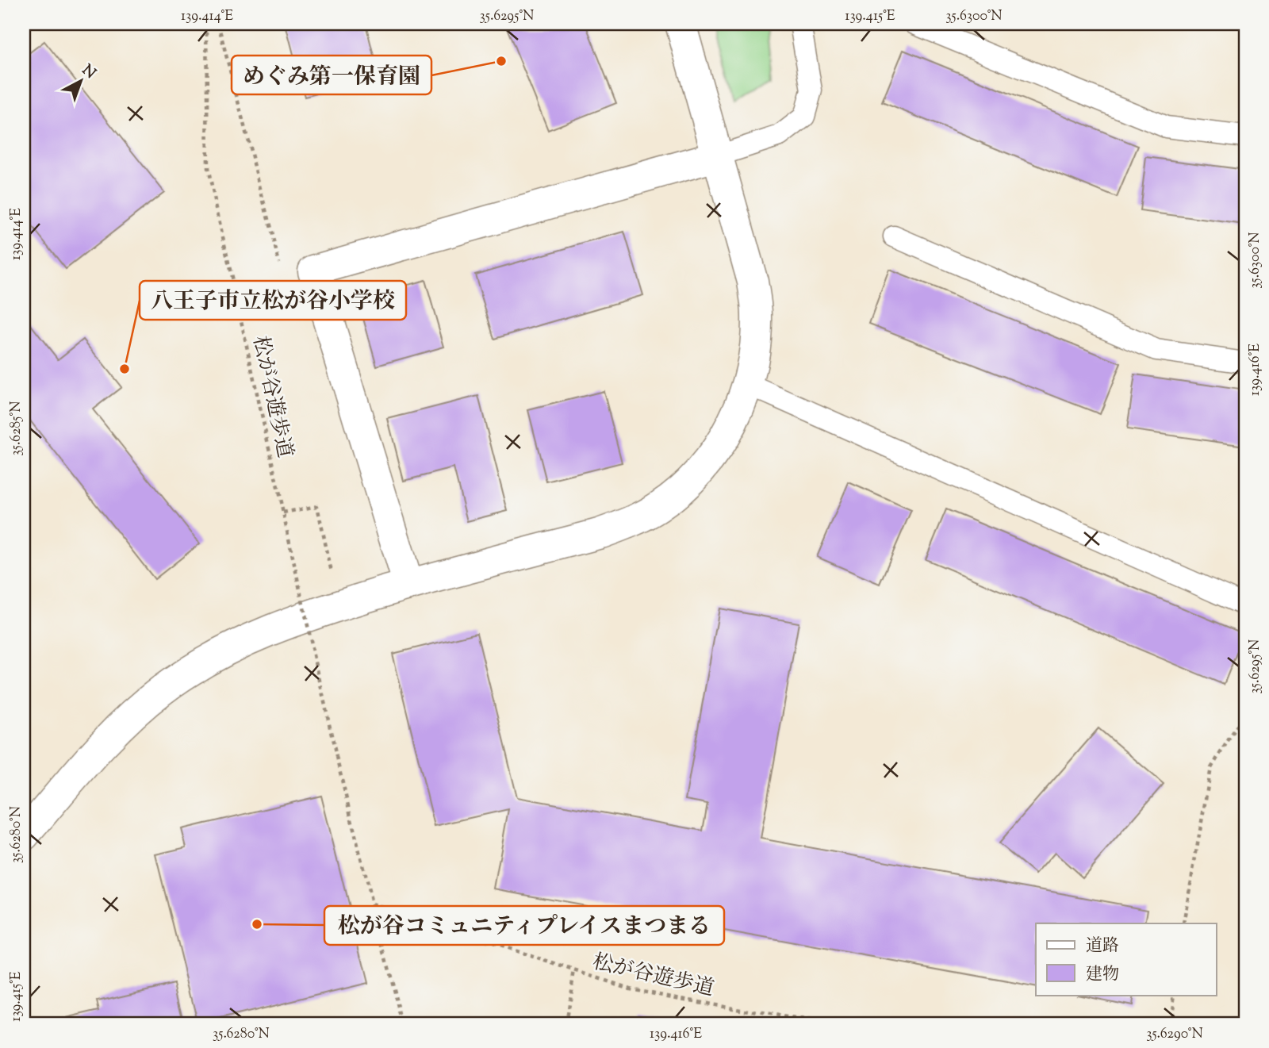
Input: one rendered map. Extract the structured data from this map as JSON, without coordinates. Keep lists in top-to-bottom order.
{
  "streets": {
    "path": ["松が谷遊歩道"]
  },
  "places": ["めぐみ第一保育園", "八王子市立松が谷小学校", "松が谷コミュニティプレイスまつまる"],
  "legend": ["道路", "建物"],
  "north": "top right",
  "coordinates": [
    "139.414°E",
    "35.6295°N",
    "139.415°E",
    "35.6300°N",
    "139.416°E",
    "35.6285°N",
    "35.6280°N",
    "35.6290°N"
  ]
}
